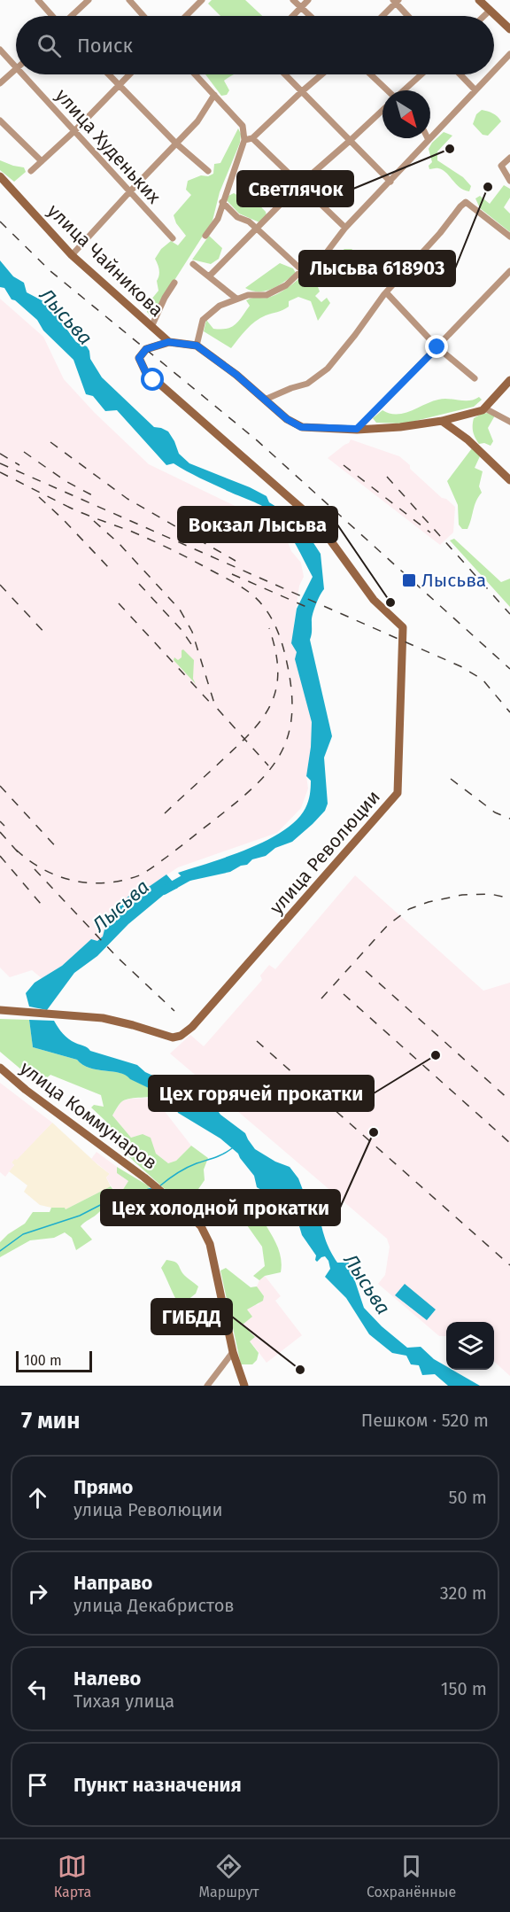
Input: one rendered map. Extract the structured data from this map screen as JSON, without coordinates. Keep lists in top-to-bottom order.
{
  "streets": {
    "street": [
      "улица Худеньких",
      "улица Чайникова",
      "улица Революции",
      "улица Коммунаров"
    ]
  },
  "crossings": [
    ["улица Чайникова", "улица Революции"]
  ],
  "water": ["Лысьва"],
  "places": {
    "other": [
      "Светлячок",
      "Лысьва 618903",
      "Вокзал Лысьва",
      "Цех горячей прокатки",
      "Цех холодной прокатки",
      "ГИБДД"
    ],
    "transit": ["Лысьва"]
  },
  "scale_bar": "100 m",
  "north": "bottom right",
  "page": {
    "search": "Поиск",
    "scale": "100 m",
    "heading": ["7 мин", "Пешком · 520 m"],
    "list": [
      ["Прямо", "улица Революции", "50 m"],
      ["Направо", "улица Декабристов", "320 m"],
      ["Налево", "Тихая улица", "150 m"],
      "Пункт назначения"
    ],
    "nav": ["Карта", "Маршрут", "Сохранённые"]
  }
}
